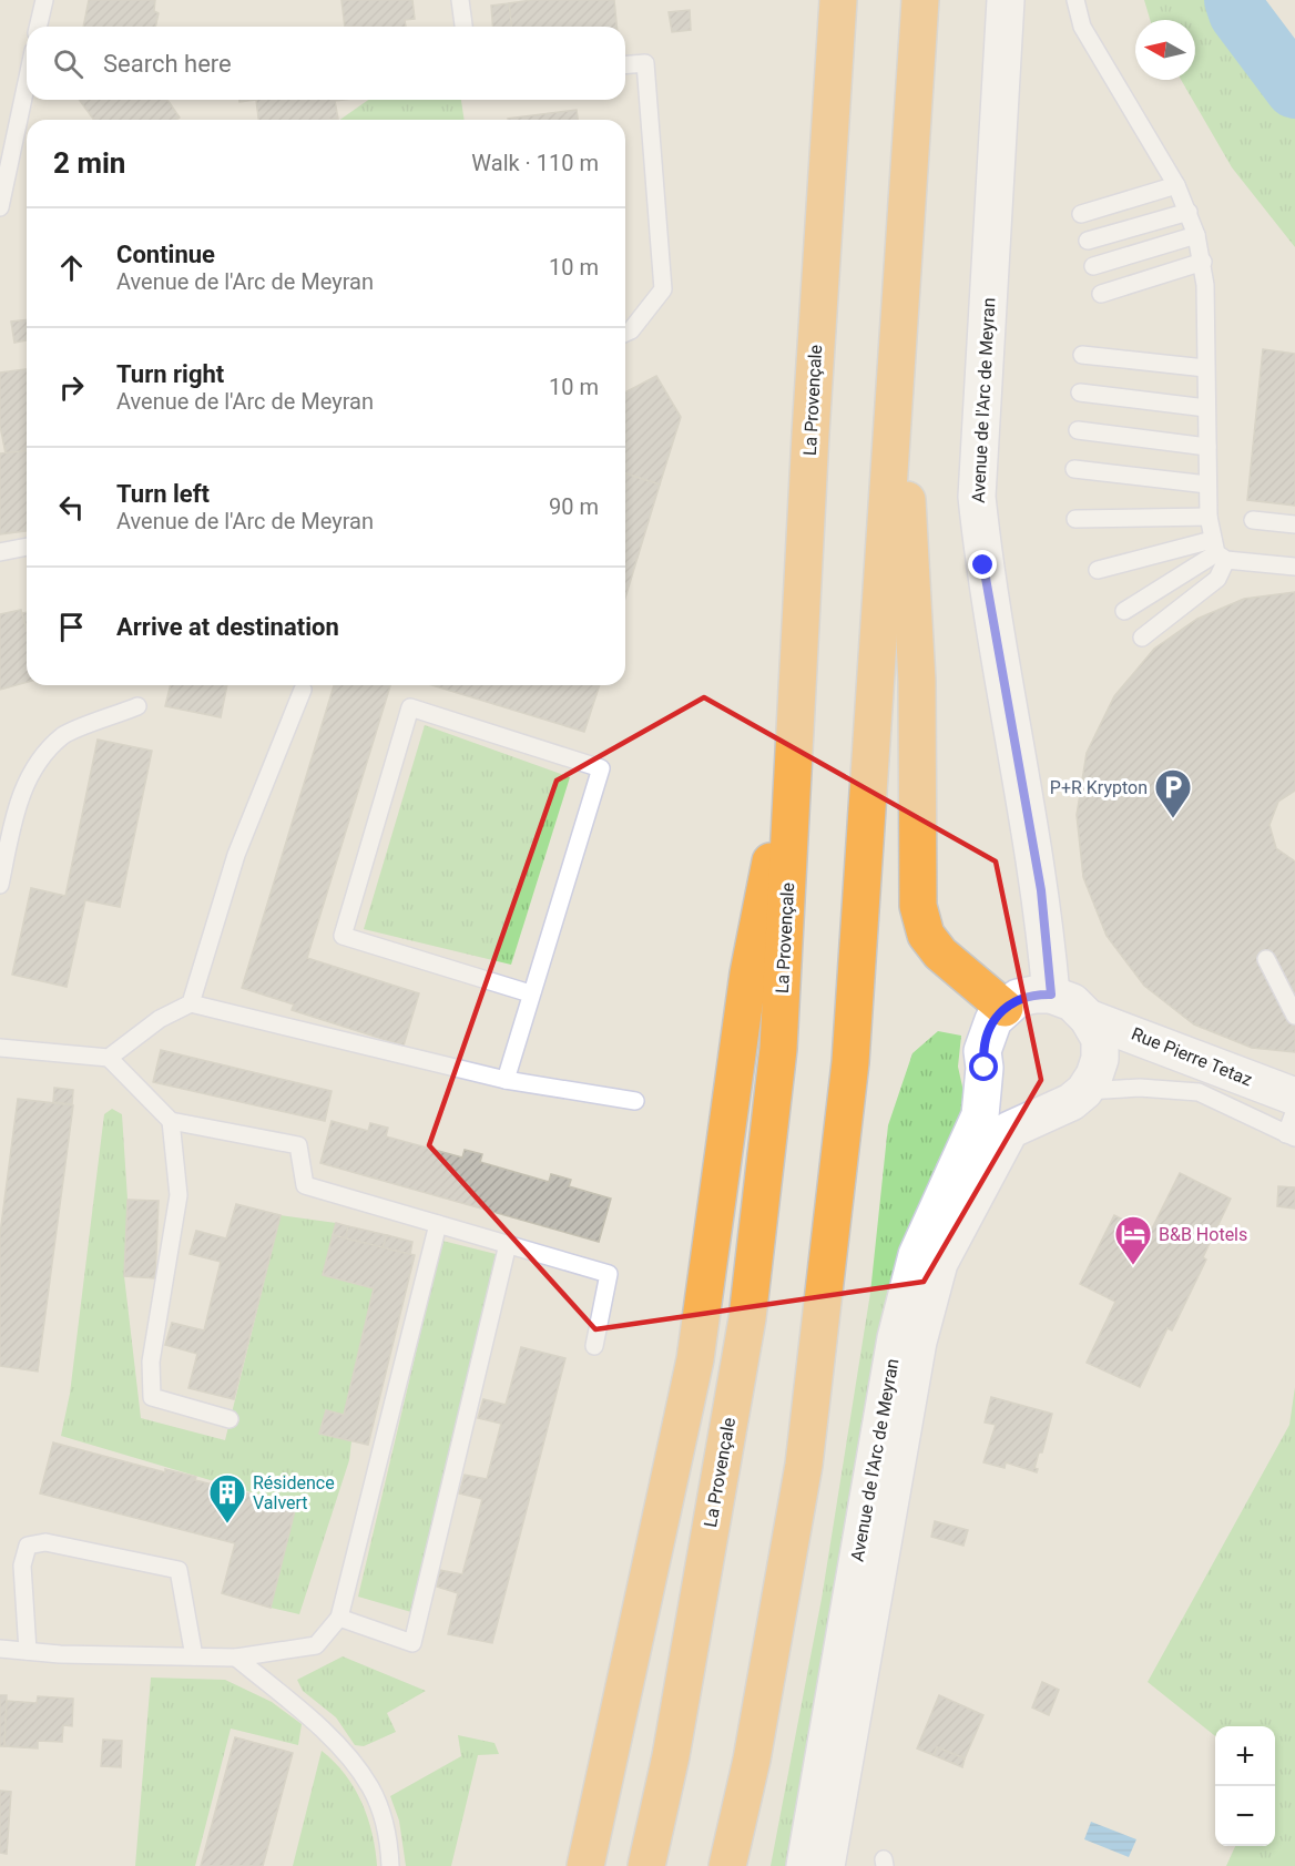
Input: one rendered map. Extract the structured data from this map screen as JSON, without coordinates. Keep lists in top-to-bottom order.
{
  "streets": {
    "highway": ["La Provençale"],
    "main road": ["Avenue de l'Arc de Meyran", "Rue Pierre Tetaz"]
  },
  "crossings": [
    ["Avenue de l'Arc de Meyran", "Rue Pierre Tetaz"]
  ],
  "places": {
    "parking": ["P+R Krypton"],
    "hotel": ["B&B Hotels"],
    "building": ["Résidence Valvert"]
  },
  "north": "left",
  "page": {
    "search": "Search here",
    "heading": ["2 min", "Walk · 110 m"],
    "list": [
      ["Continue", "Avenue de l'Arc de Meyran", "10 m"],
      ["Turn right", "Avenue de l'Arc de Meyran", "10 m"],
      ["Turn left", "Avenue de l'Arc de Meyran", "90 m"],
      "Arrive at destination"
    ],
    "map_buttons": ["+", "−"]
  }
}
